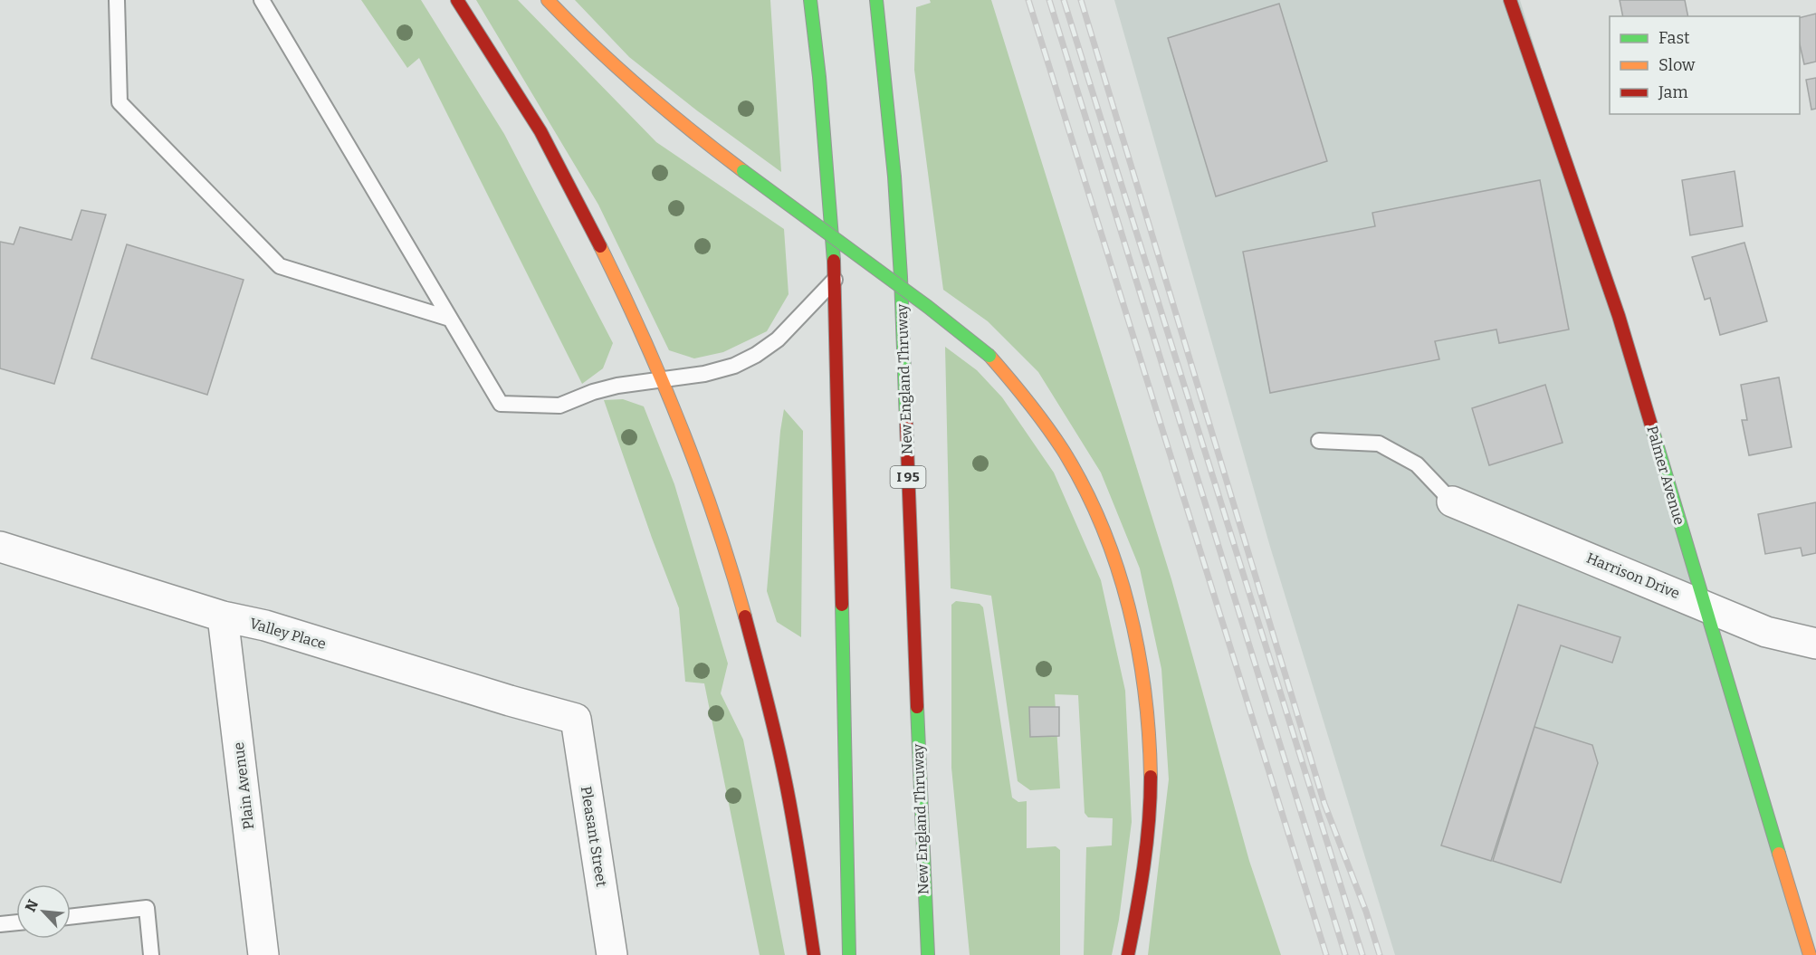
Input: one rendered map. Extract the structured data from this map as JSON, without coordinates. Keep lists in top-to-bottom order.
{
  "streets": {
    "main road": ["New England Thruway", "Palmer Avenue", "I 95"],
    "street": [
      "Harrison Drive",
      "Valley Place",
      "Plain Avenue",
      "Pleasant Street"
    ]
  },
  "crossings": [
    ["Palmer Avenue", "Harrison Drive"],
    ["Valley Place", "Plain Avenue"],
    ["Valley Place", "Pleasant Street"]
  ],
  "legend": ["Fast", "Slow", "Jam"],
  "north": "top left"
}
